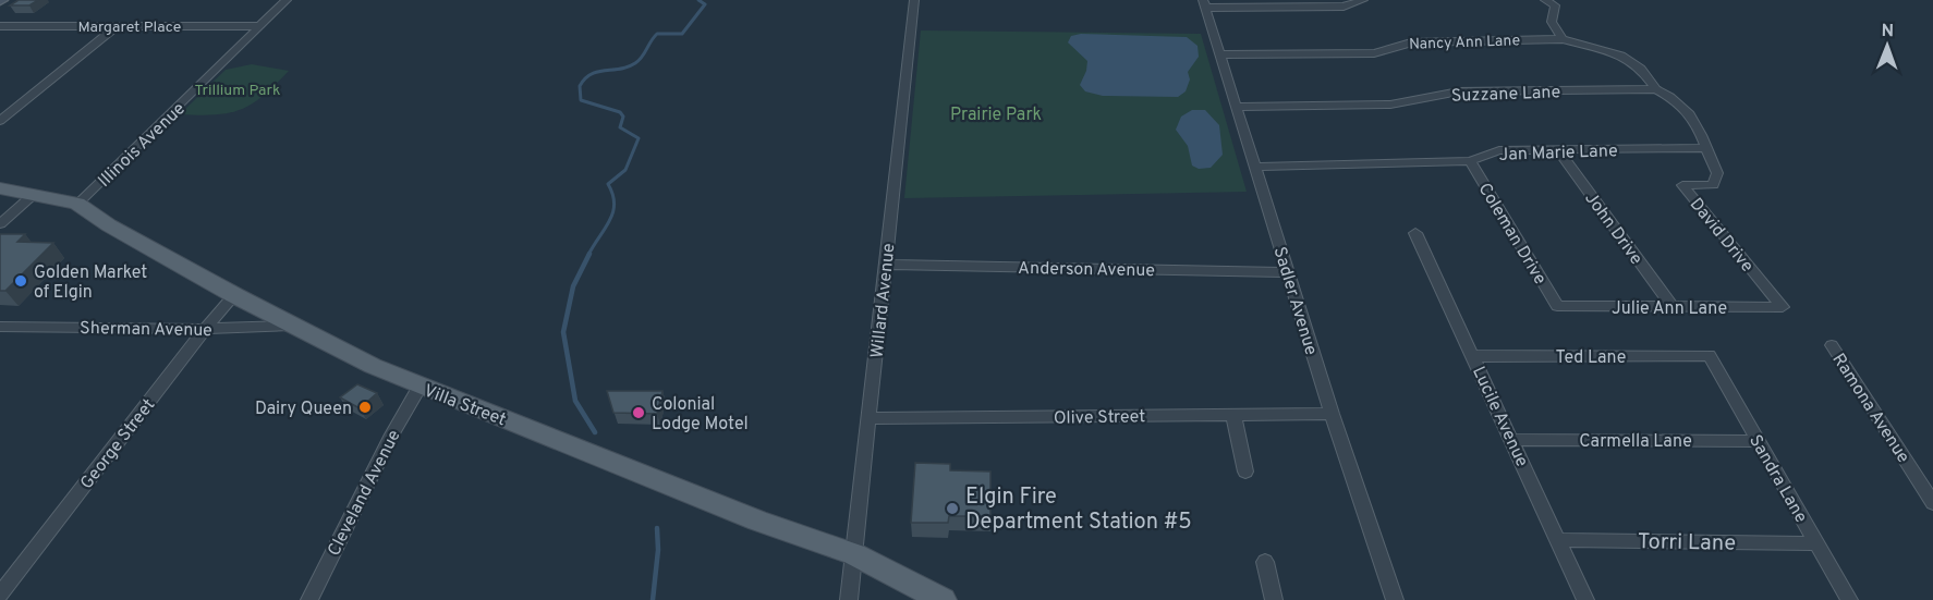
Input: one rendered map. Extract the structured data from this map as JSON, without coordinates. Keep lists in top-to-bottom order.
{
  "streets": {
    "main road": ["Villa Street"],
    "street": [
      "Margaret Place",
      "Nancy Ann Lane",
      "Suzzane Lane",
      "Illinois Avenue",
      "Jan Marie Lane",
      "John Drive",
      "Coleman Drive",
      "David Drive",
      "Anderson Avenue",
      "Willard Avenue",
      "Sadler Avenue",
      "Julie Ann Lane",
      "Sherman Avenue",
      "Ted Lane",
      "Ramona Avenue",
      "Olive Street",
      "Lucile Avenue",
      "Carmella Lane",
      "George Street",
      "Sandra Lane",
      "Cleveland Avenue",
      "Torri Lane"
    ]
  },
  "crossings": [
    ["Margaret Place", "Illinois Avenue"],
    ["Nancy Ann Lane", "Suzzane Lane"],
    ["Nancy Ann Lane", "Sadler Avenue"],
    ["Suzzane Lane", "Sadler Avenue"],
    ["Illinois Avenue", "Villa Street"],
    ["Jan Marie Lane", "John Drive"],
    ["Jan Marie Lane", "Coleman Drive"],
    ["Jan Marie Lane", "David Drive"],
    ["Jan Marie Lane", "Sadler Avenue"],
    ["John Drive", "Julie Ann Lane"],
    ["Coleman Drive", "Julie Ann Lane"],
    ["David Drive", "Julie Ann Lane"],
    ["Anderson Avenue", "Willard Avenue"],
    ["Anderson Avenue", "Sadler Avenue"],
    ["Willard Avenue", "Villa Street"],
    ["Willard Avenue", "Olive Street"],
    ["Sadler Avenue", "Olive Street"],
    ["Sherman Avenue", "Villa Street"],
    ["Sherman Avenue", "George Street"],
    ["Ted Lane", "Lucile Avenue"],
    ["Ted Lane", "Sandra Lane"],
    ["Villa Street", "George Street"],
    ["Villa Street", "Cleveland Avenue"],
    ["Lucile Avenue", "Carmella Lane"],
    ["Lucile Avenue", "Torri Lane"],
    ["Carmella Lane", "Sandra Lane"],
    ["Sandra Lane", "Torri Lane"]
  ],
  "parks": ["Trillium Park", "Prairie Park"],
  "places": [
    "Golden Market of Elgin",
    "Dairy Queen",
    "Colonial Lodge Motel",
    "Elgin Fire Department Station #5"
  ],
  "north": "top"
}
